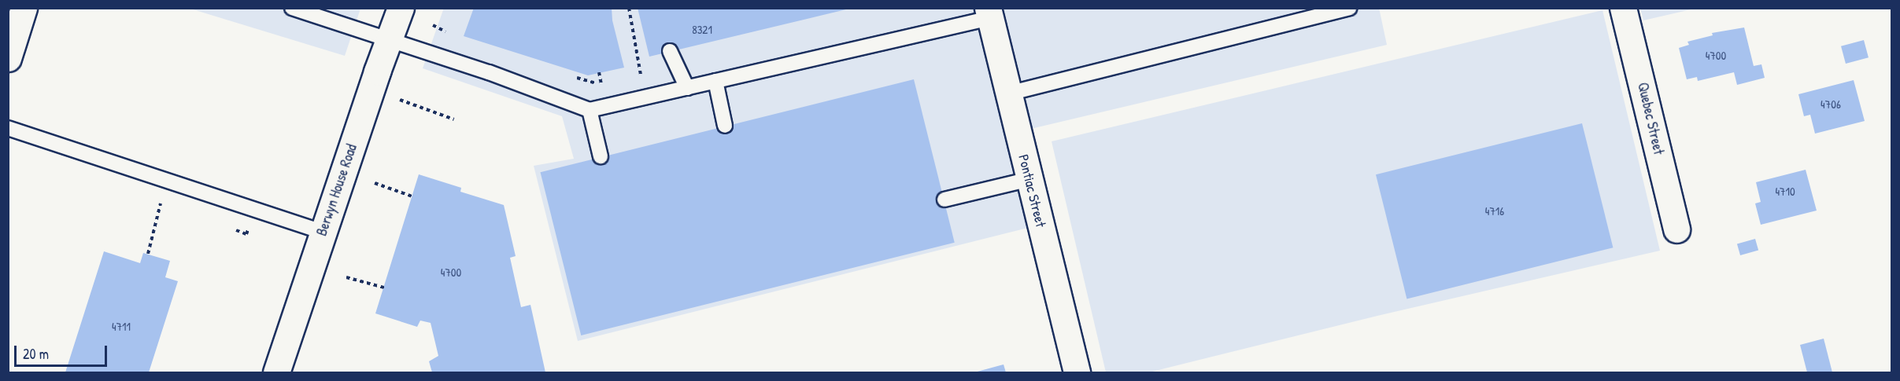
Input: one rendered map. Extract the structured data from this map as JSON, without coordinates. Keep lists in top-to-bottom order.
{
  "streets": {
    "street": ["Quebec Street", "Berwyn House Road", "Pontiac Street"]
  },
  "house_numbers": [
    "8321",
    "4700",
    "4706",
    "4710",
    "4716",
    "4700",
    "4711"
  ],
  "scale_bar": "20 m"
}
